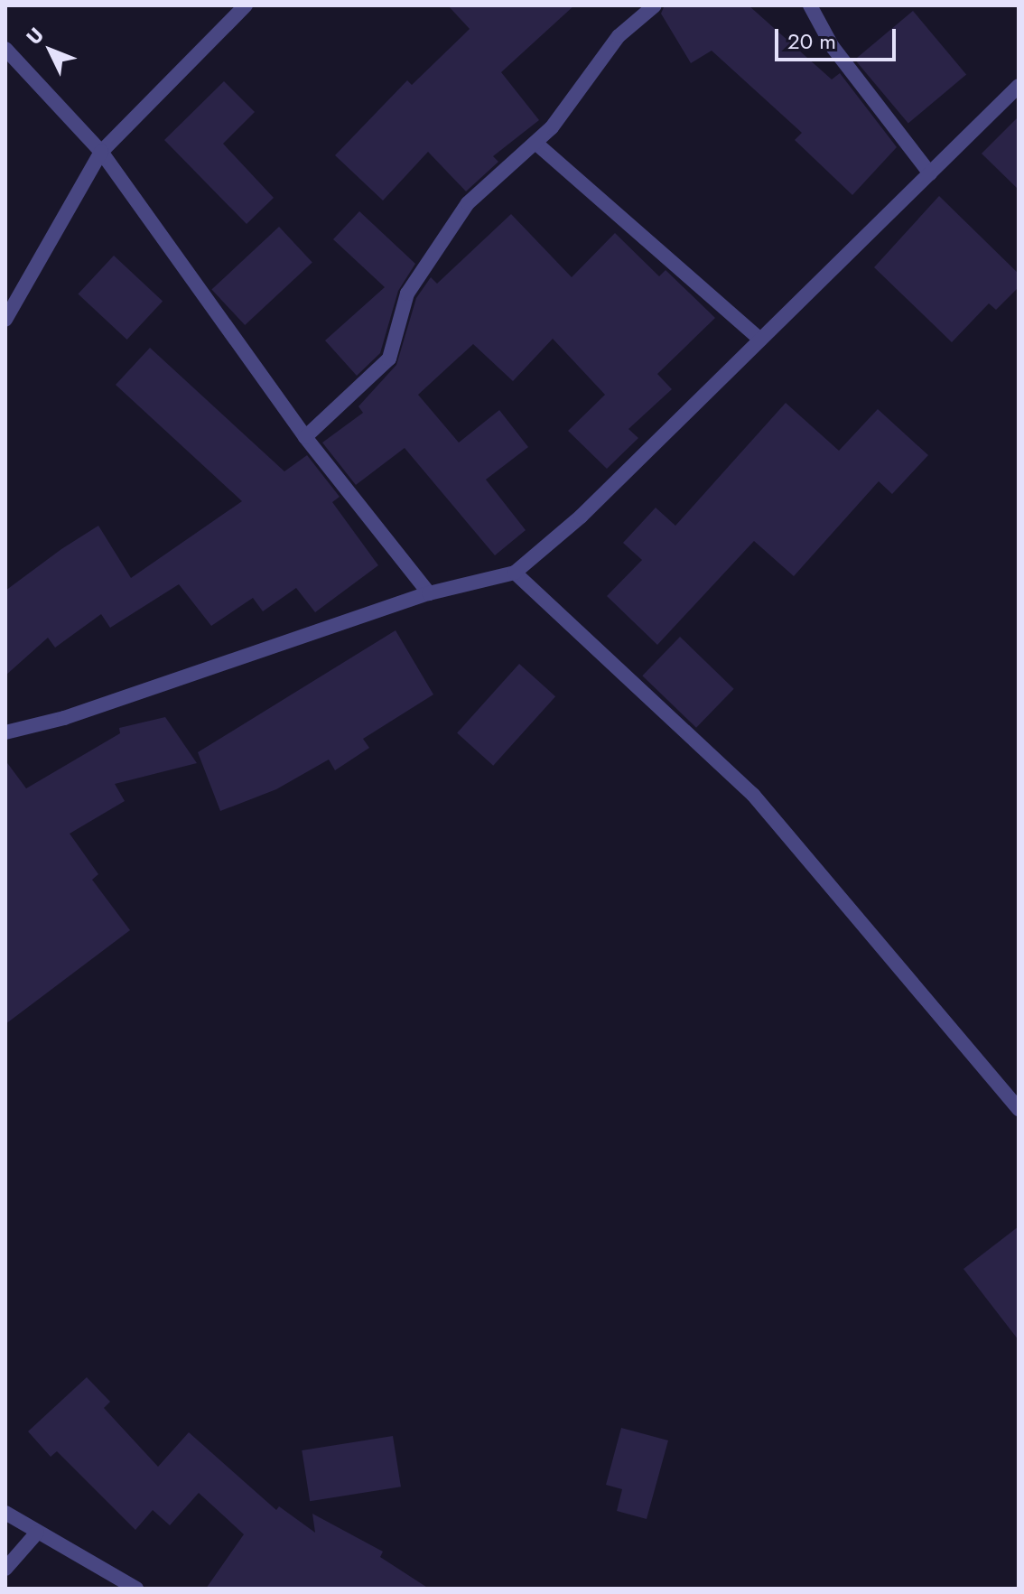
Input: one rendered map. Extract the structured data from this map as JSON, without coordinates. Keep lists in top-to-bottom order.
{
  "scale_bar": "20 m",
  "north": "top left"
}
